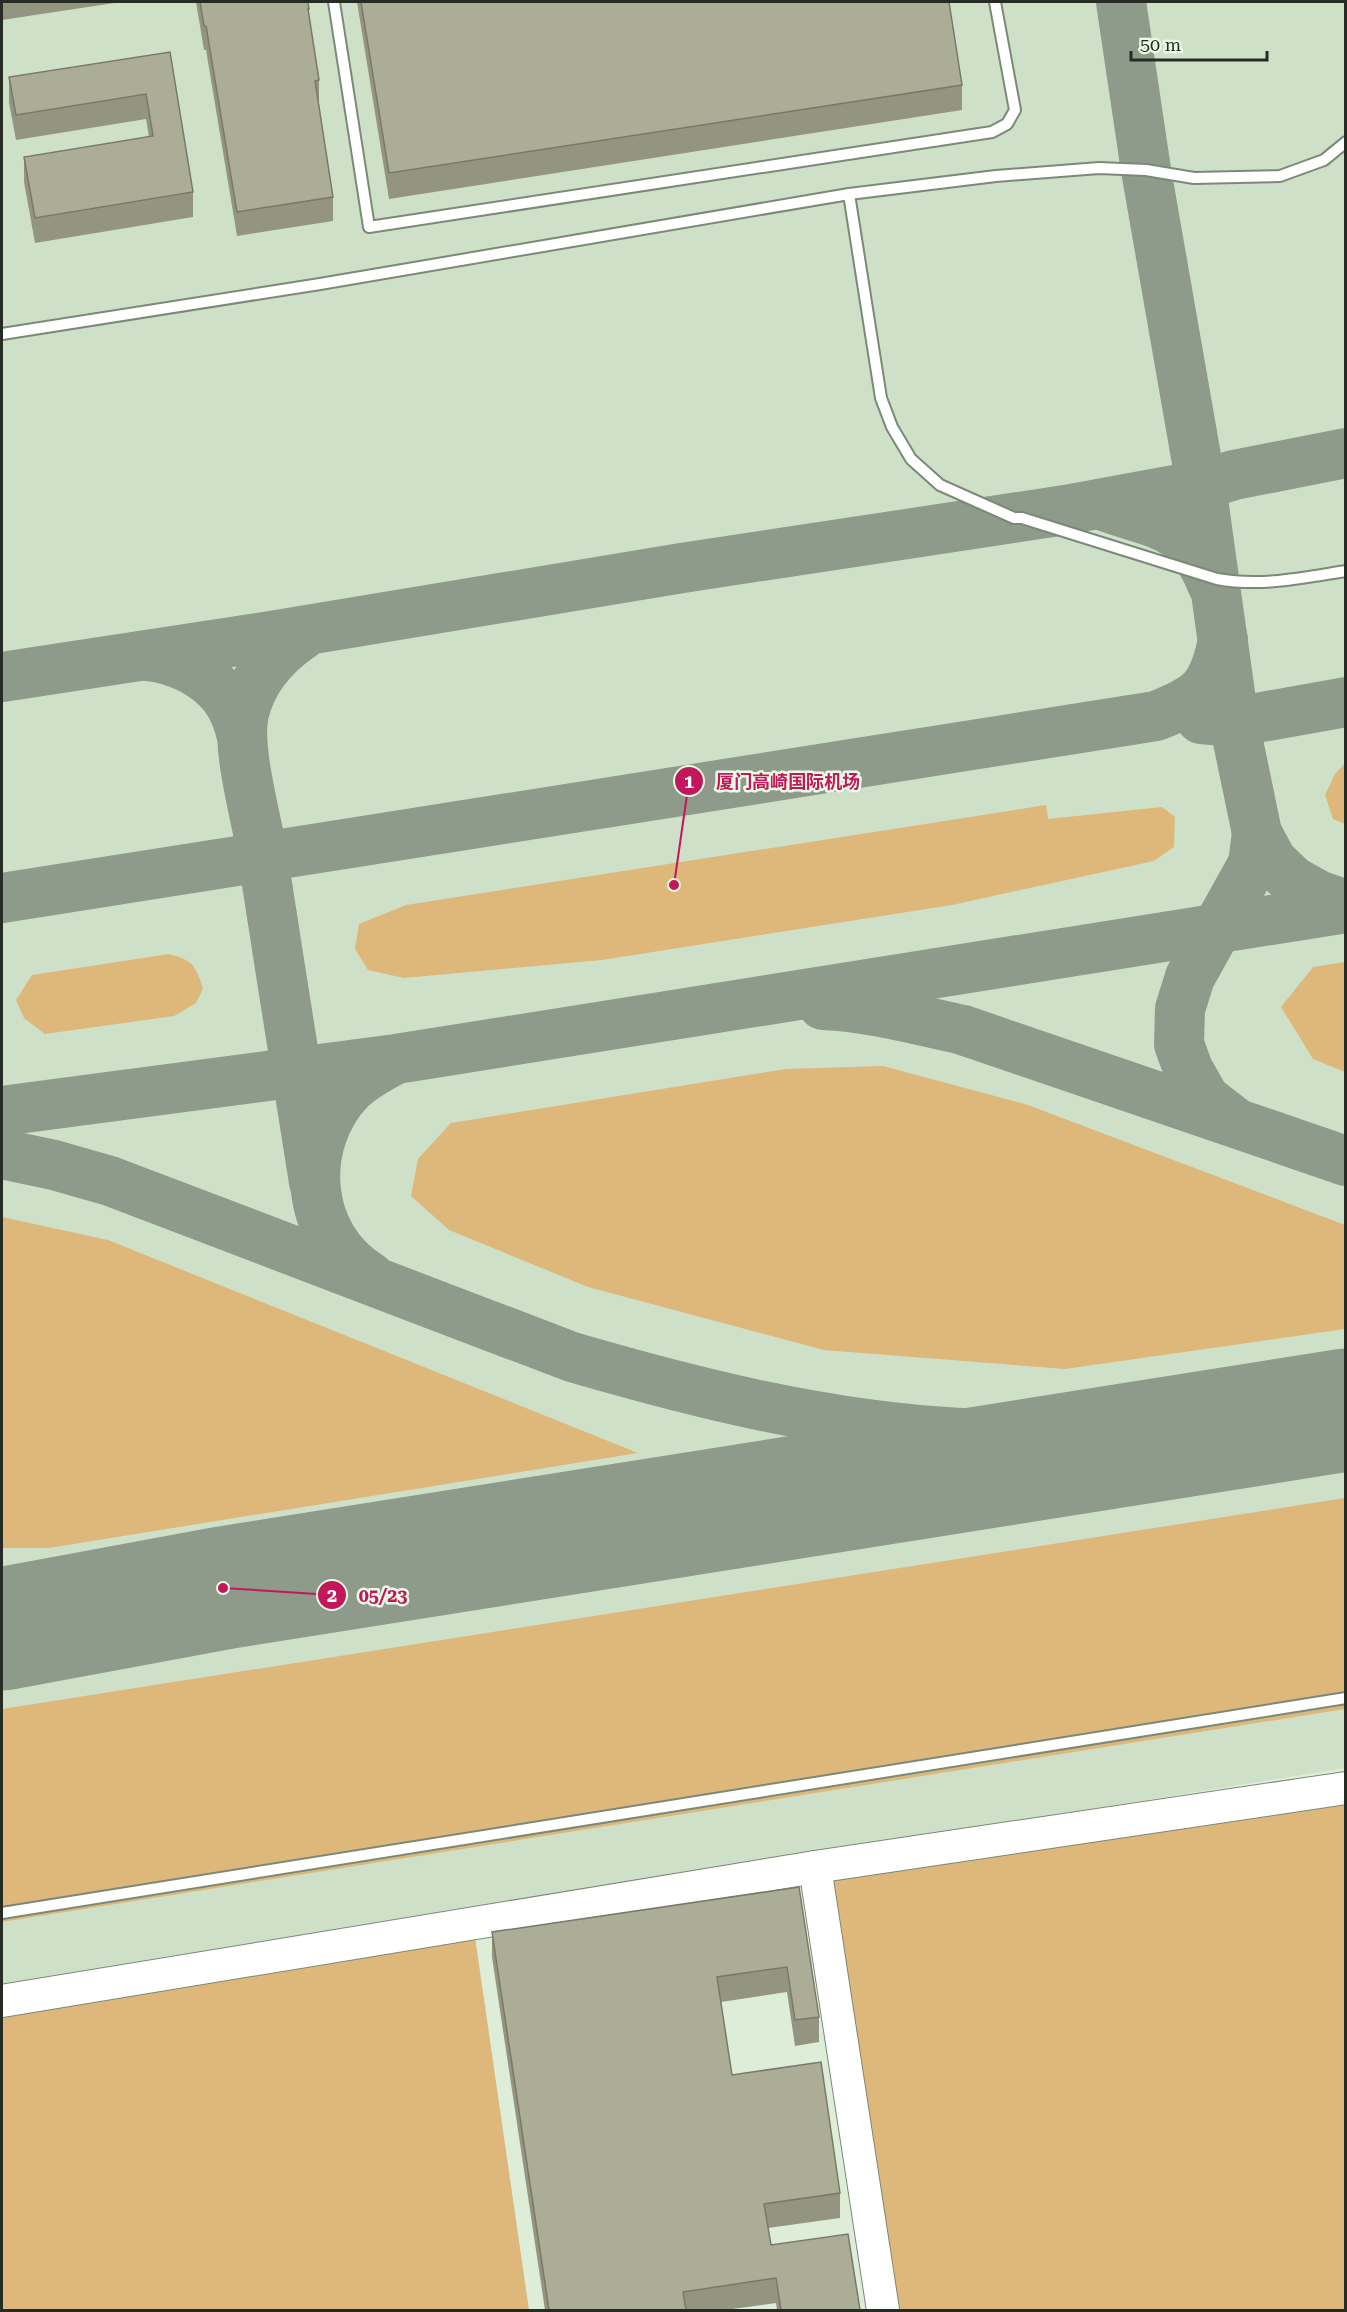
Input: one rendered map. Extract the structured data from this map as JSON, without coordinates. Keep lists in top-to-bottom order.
{
  "places": ["厦门高崎国际机场", "05/23"],
  "scale_bar": "50 m"
}
